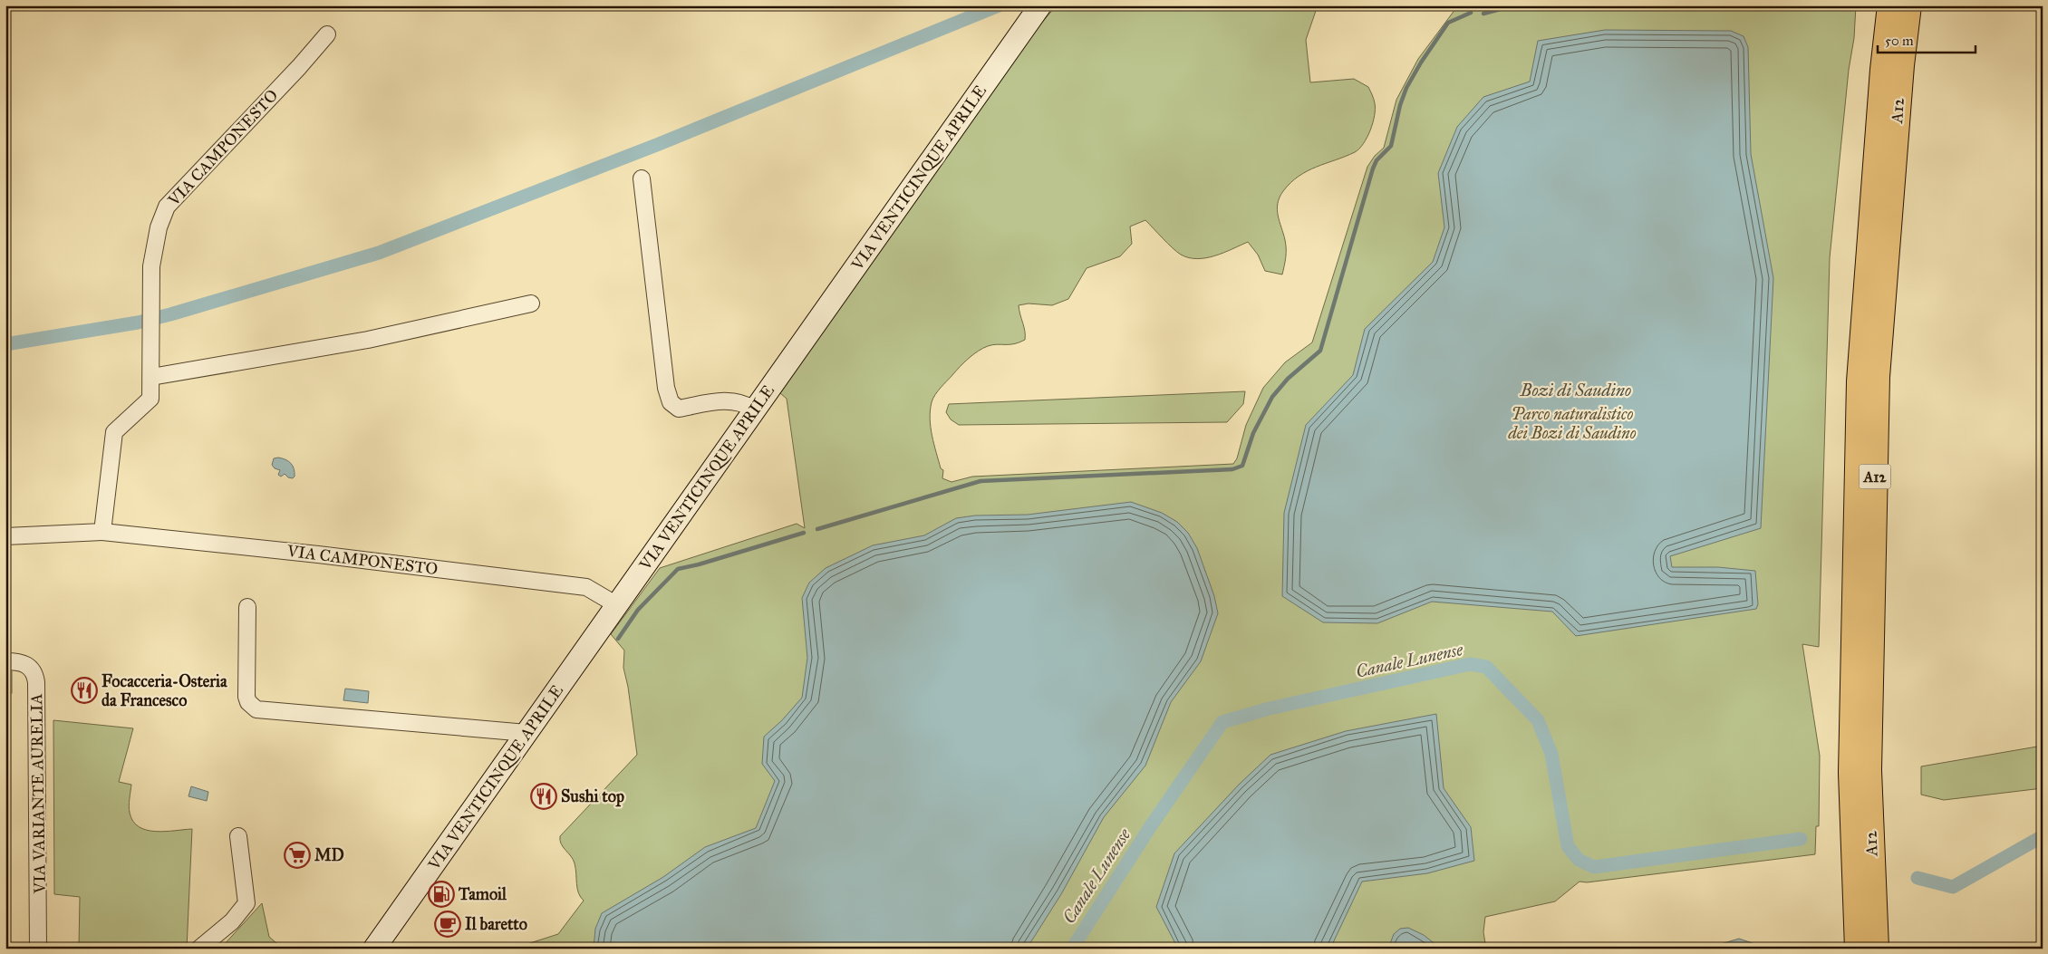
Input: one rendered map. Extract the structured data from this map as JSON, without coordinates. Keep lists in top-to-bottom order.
{
  "streets": {
    "highway": ["A12"],
    "main road": ["VIA VENTICINQUE APRILE"],
    "street": ["VIA CAMPONESTO", "VIA VARIANTE AURELIA"]
  },
  "crossings": [
    ["VIA CAMPONESTO", "VIA VENTICINQUE APRILE"]
  ],
  "water": ["Bozi di Saudino", "Canale Lunense"],
  "parks": ["Parco naturalistico dei Bozi di Saudino"],
  "places": {
    "restaurant": ["Focacceria-Osteria da Francesco", "Sushi top"],
    "supermarket": ["MD"],
    "fuel station": ["Tamoil"],
    "cafe": ["Il baretto"]
  },
  "scale_bar": "50 m"
}
